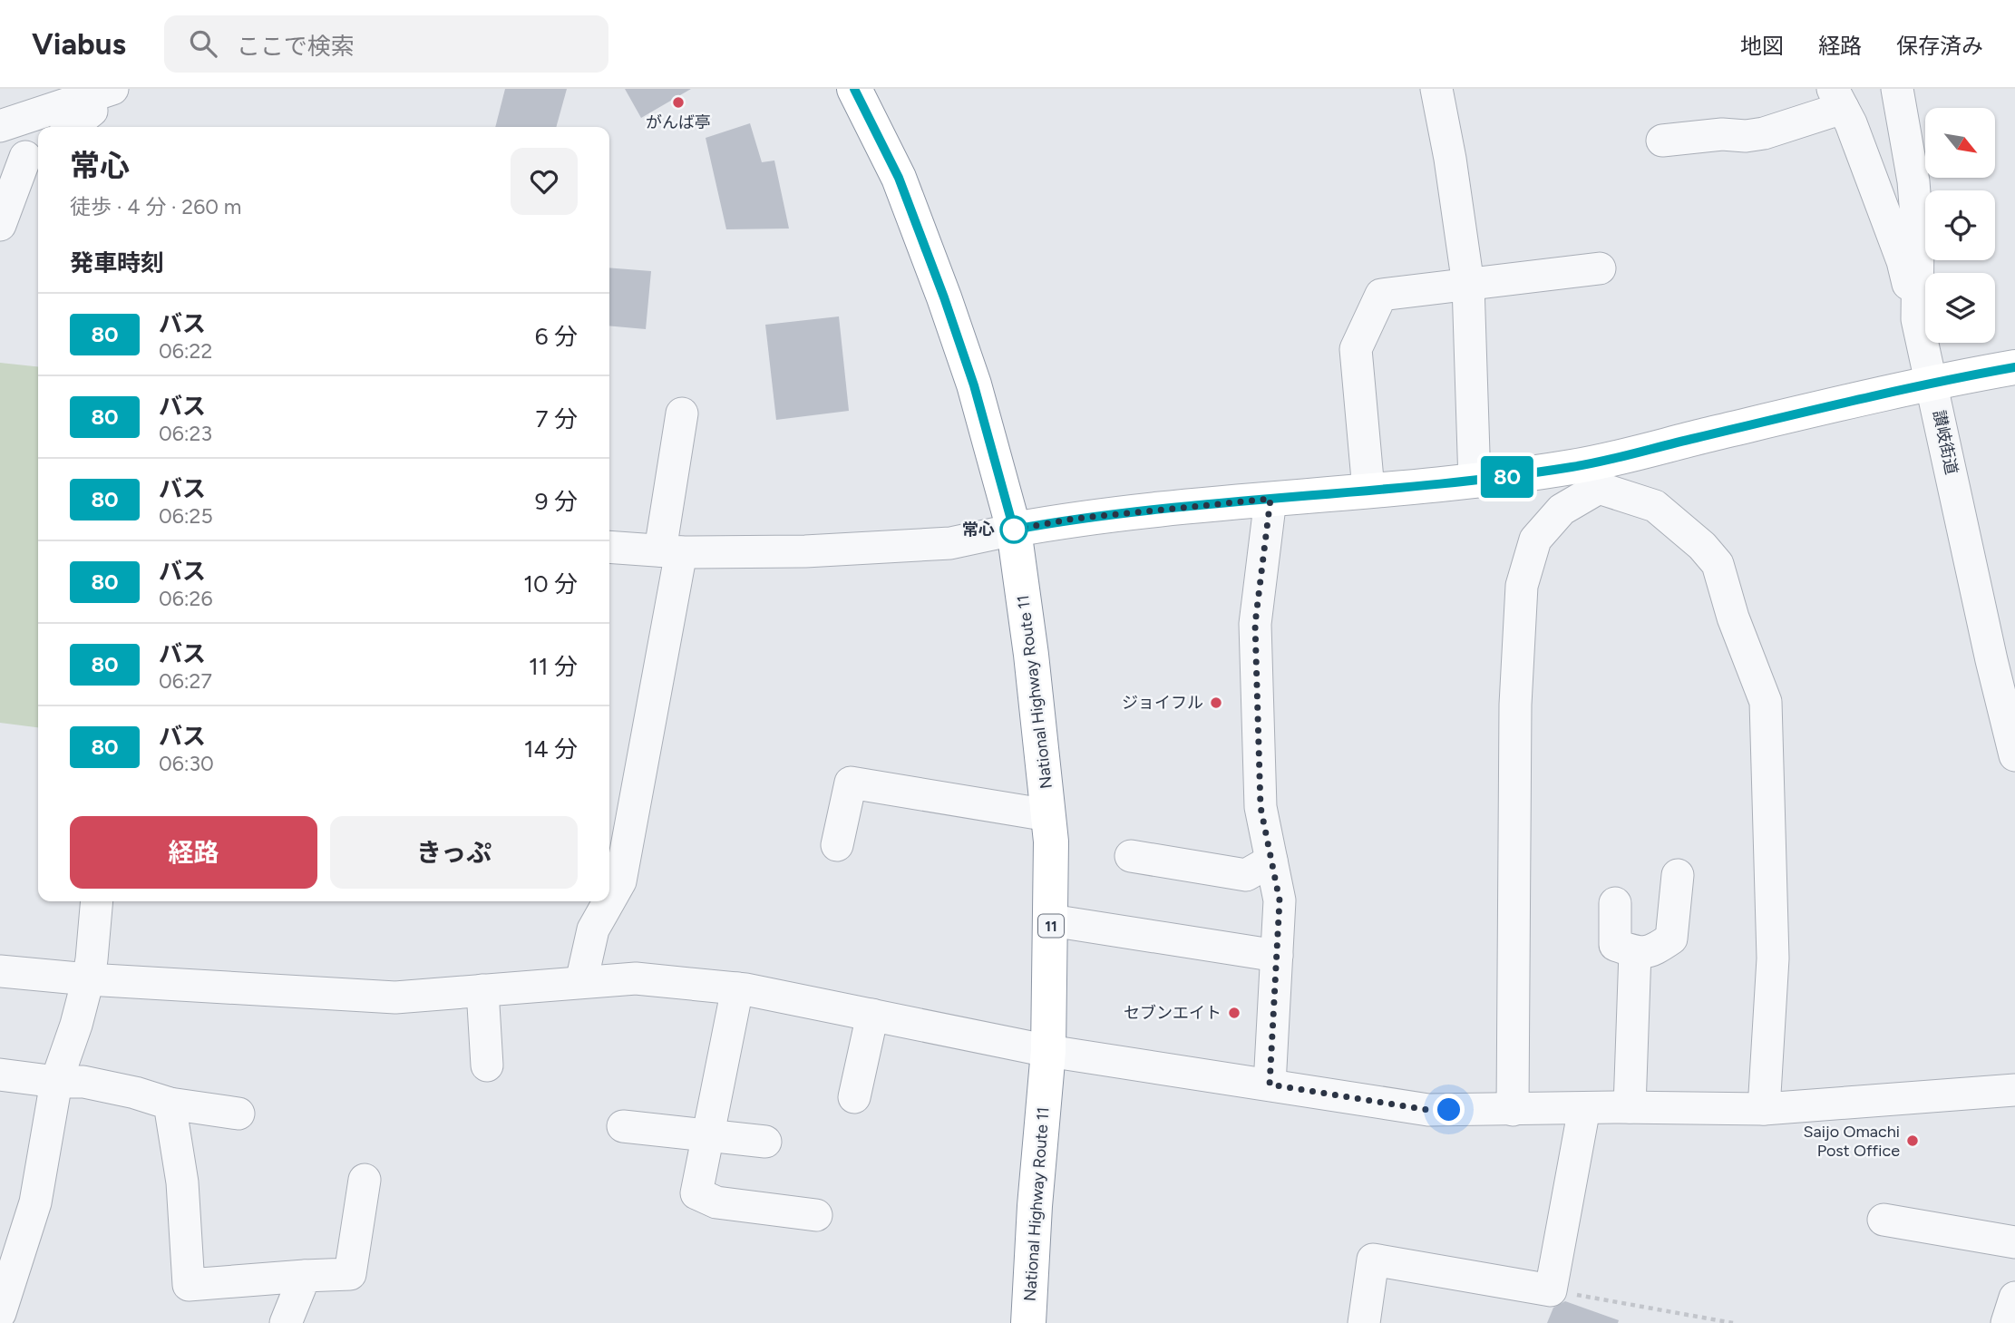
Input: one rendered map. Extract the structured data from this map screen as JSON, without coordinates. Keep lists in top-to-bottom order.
{
  "streets": {
    "main road": ["National Highway Route 11", "11"],
    "street": ["讃岐街道"]
  },
  "places": [
    "がんば亭",
    "常心",
    "ジョイフル",
    "セブンエイト",
    "Saijo Omachi Post Office"
  ],
  "lines": ["bus line 80"],
  "north": "bottom right",
  "page": {
    "header": "Viabus",
    "search": "ここで検索",
    "nav": ["地図", "経路", "保存済み"],
    "on_map": "80",
    "heading": [
      ["常心", "徒歩 · 4 分 · 260 m"],
      "発車時刻"
    ],
    "list": [
      {
        "mark": "80",
        "name": "バス",
        "note": "06:22",
        "value": "6 分"
      },
      {
        "mark": "80",
        "name": "バス",
        "note": "06:23",
        "value": "7 分"
      },
      {
        "mark": "80",
        "name": "バス",
        "note": "06:25",
        "value": "9 分"
      },
      {
        "mark": "80",
        "name": "バス",
        "note": "06:26",
        "value": "10 分"
      },
      {
        "mark": "80",
        "name": "バス",
        "note": "06:27",
        "value": "11 分"
      },
      {
        "mark": "80",
        "name": "バス",
        "note": "06:30",
        "value": "14 分"
      }
    ],
    "buttons": ["経路", "きっぷ"]
  }
}
